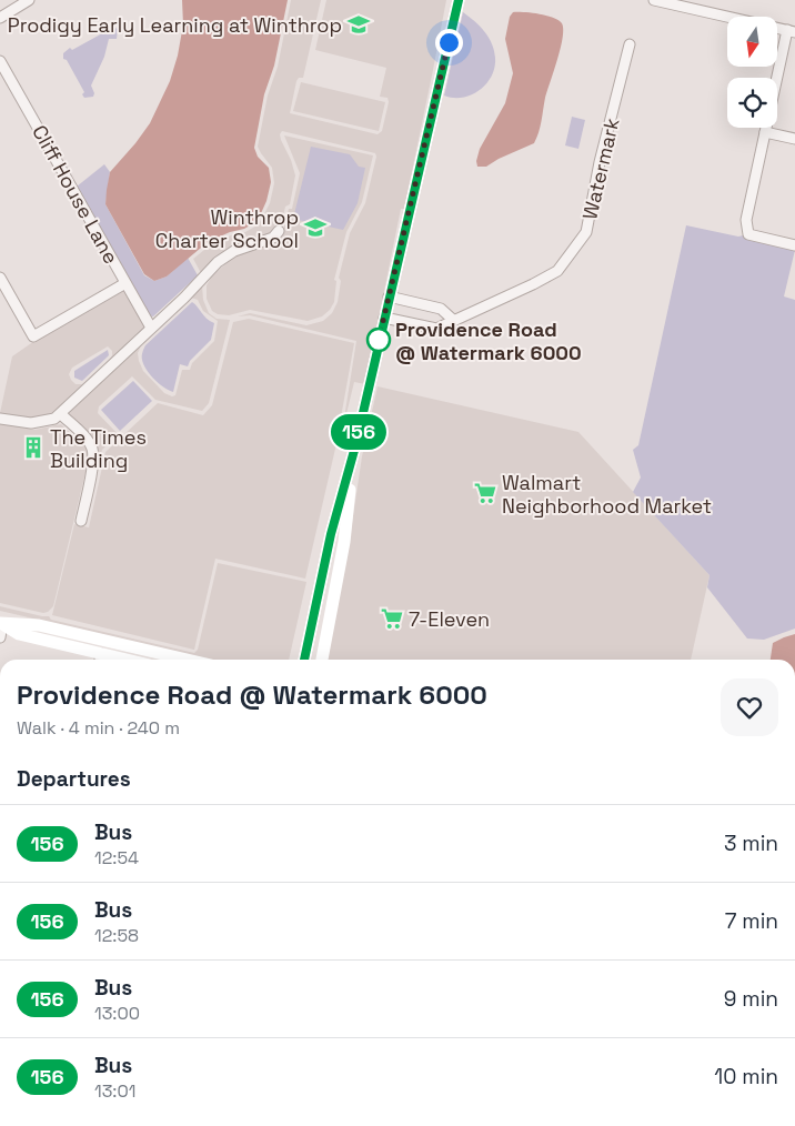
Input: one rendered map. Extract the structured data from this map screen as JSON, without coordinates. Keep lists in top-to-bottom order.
{
  "streets": {
    "street": ["Watermark", "Cliff House Lane"]
  },
  "places": {
    "school or university": ["Prodigy Early Learning at Winthrop", "Winthrop Charter School"],
    "other": ["Providence Road @ Watermark 6000"],
    "building": ["The Times Building"],
    "supermarket": ["Walmart Neighborhood Market", "7-Eleven"]
  },
  "lines": ["bus line 156"],
  "north": "bottom",
  "page": {
    "on_map": "156",
    "heading": [
      ["Providence Road @ Watermark 6000", "Walk · 4 min · 240 m"],
      "Departures"
    ],
    "list": [
      {
        "mark": "156",
        "name": "Bus",
        "note": "12:54",
        "value": "3 min"
      },
      {
        "mark": "156",
        "name": "Bus",
        "note": "12:58",
        "value": "7 min"
      },
      {
        "mark": "156",
        "name": "Bus",
        "note": "13:00",
        "value": "9 min"
      },
      {
        "mark": "156",
        "name": "Bus",
        "note": "13:01",
        "value": "10 min"
      }
    ]
  }
}
